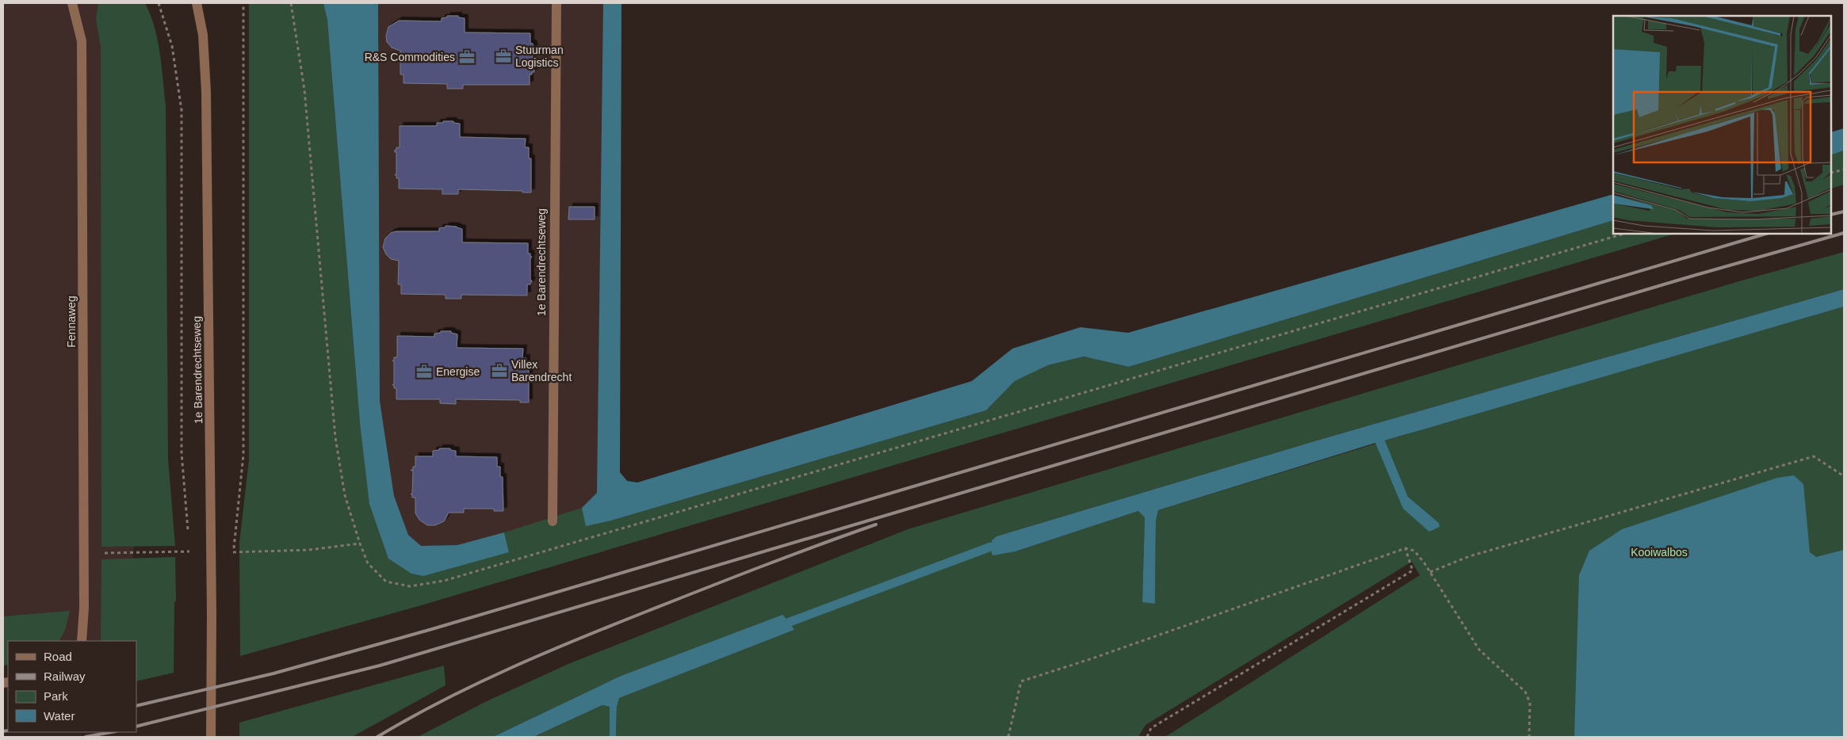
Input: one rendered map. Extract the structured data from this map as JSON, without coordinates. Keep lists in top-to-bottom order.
{
  "streets": {
    "street": ["1e Barendrechtseweg", "Fennaweg"]
  },
  "parks": ["Kooiwalbos"],
  "places": {
    "office": [
      "Stuurman Logistics",
      "R&S Commodities",
      "Villex Barendrecht",
      "Energise"
    ]
  },
  "legend": [
    "Road",
    "Railway",
    "Park",
    "Water"
  ]
}
